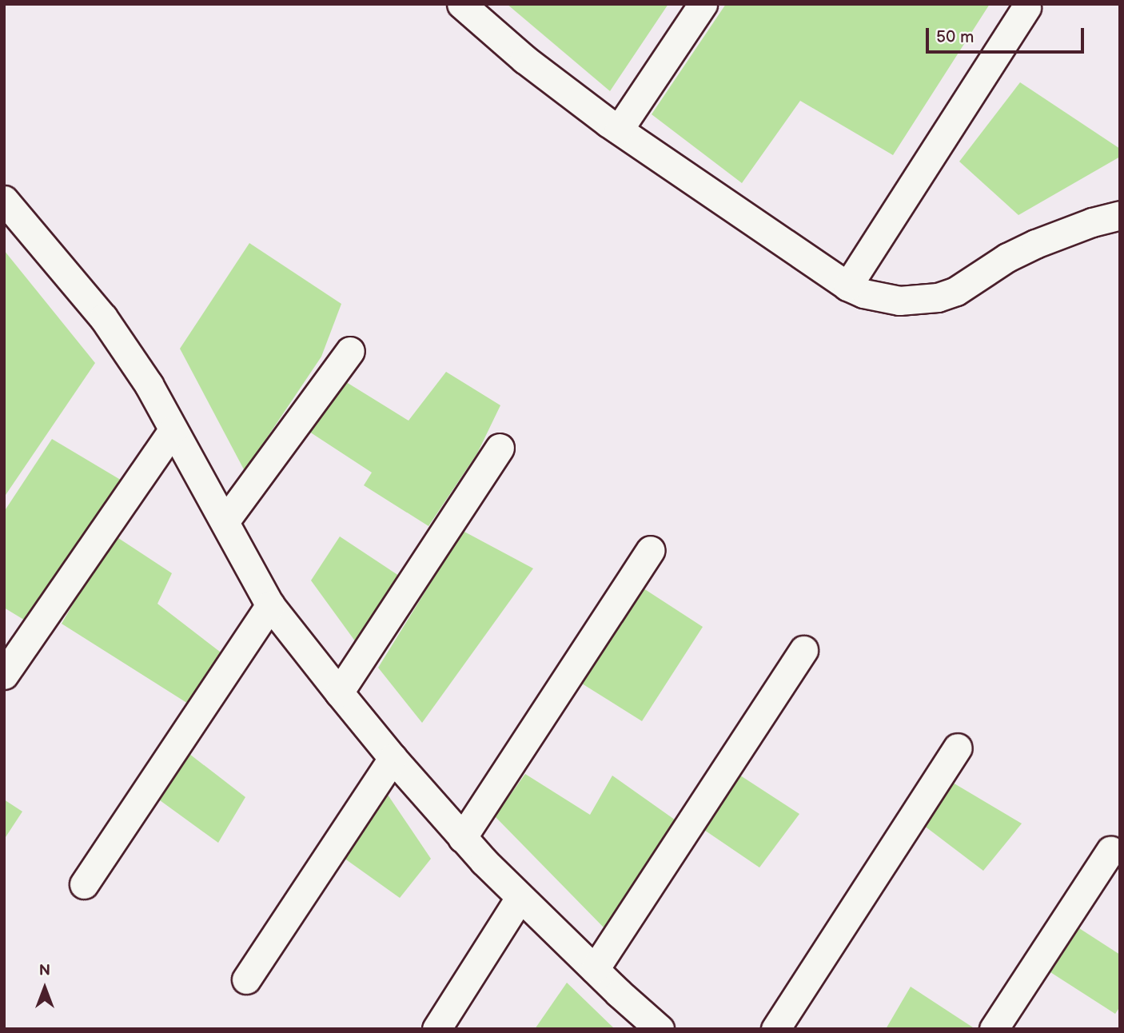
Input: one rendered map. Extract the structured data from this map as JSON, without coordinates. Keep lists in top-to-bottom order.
{
  "scale_bar": "50 m",
  "north": "top"
}
